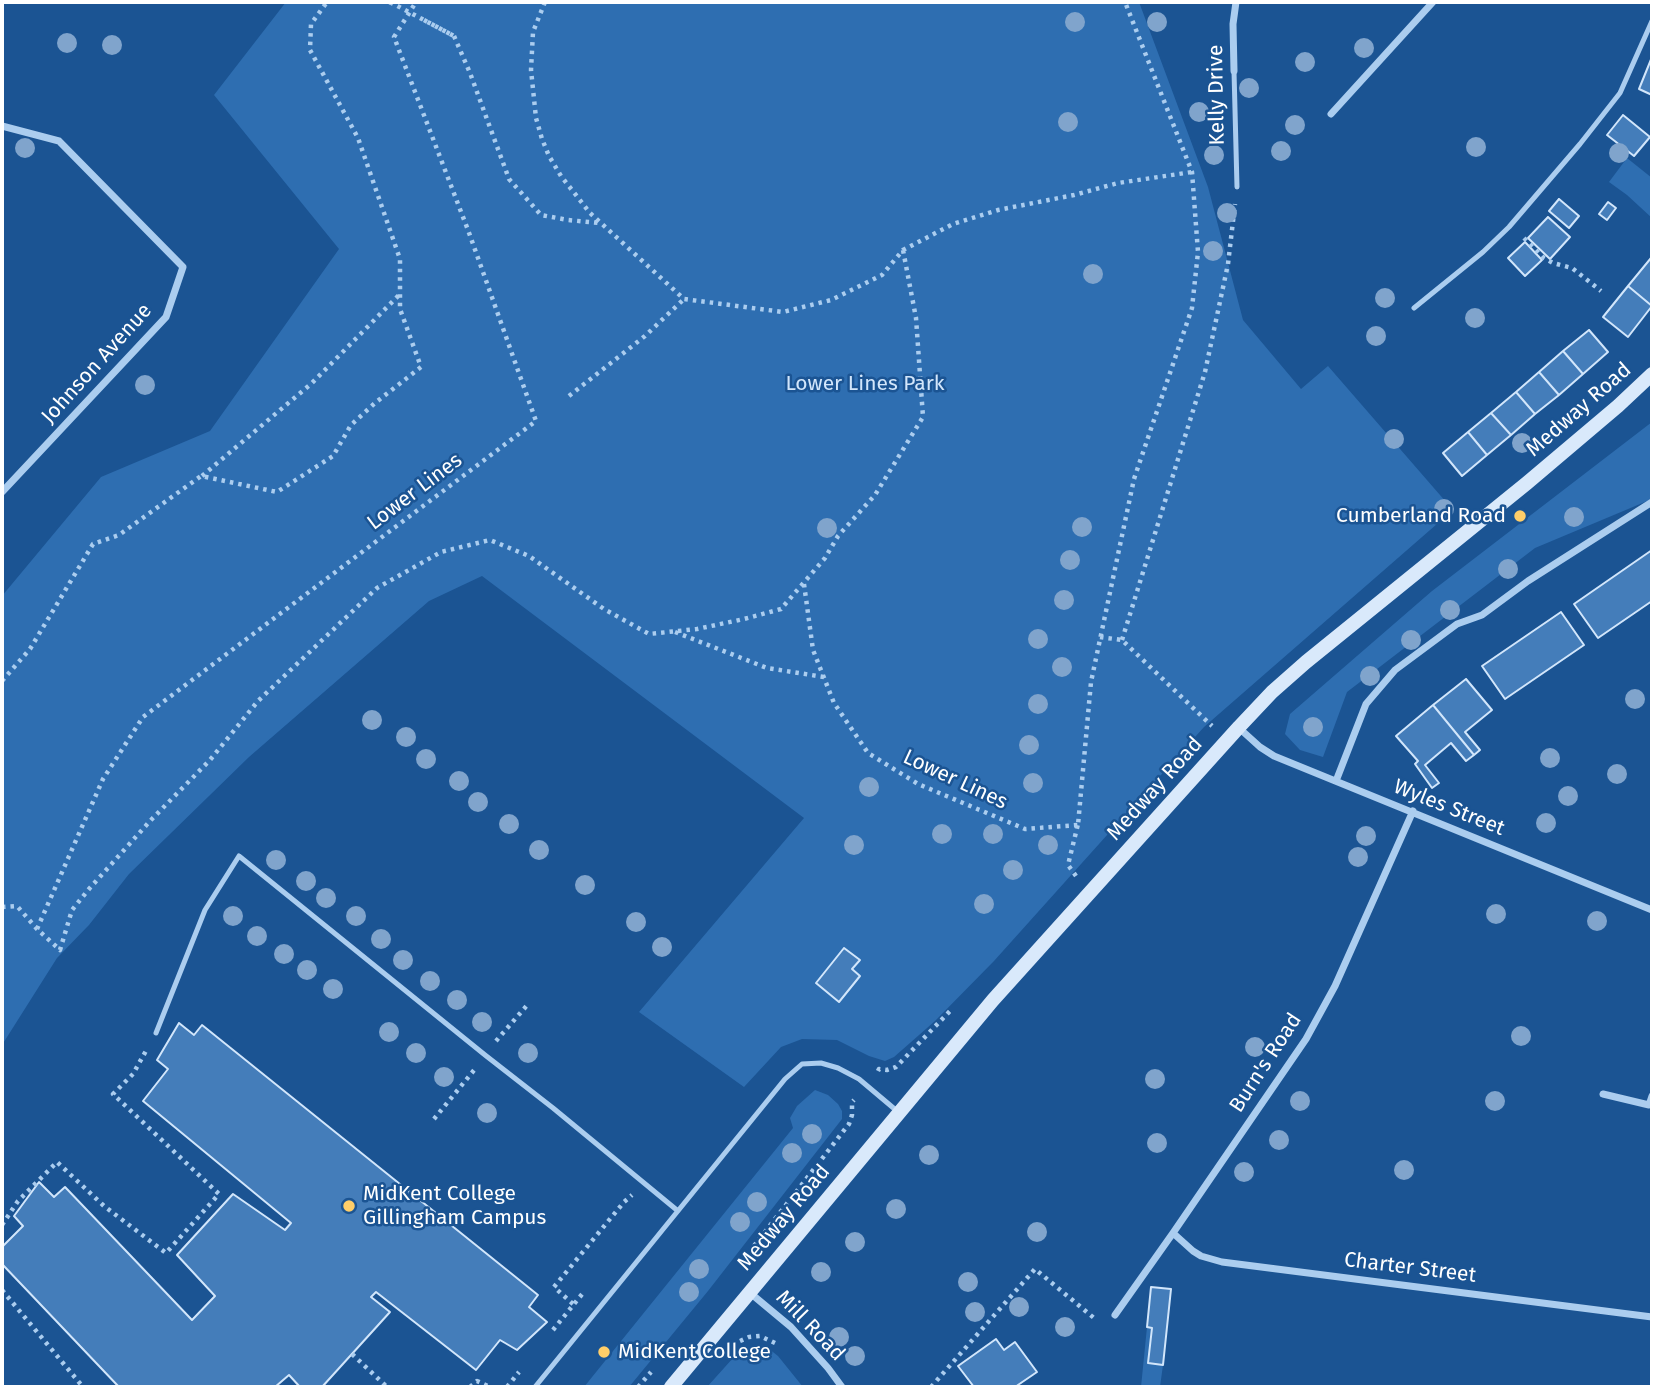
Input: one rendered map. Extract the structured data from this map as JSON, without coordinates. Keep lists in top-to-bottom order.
{
  "streets": {
    "main road": ["Medway Road"],
    "street": [
      "Kelly Drive",
      "Johnson Avenue",
      "Wyles Street",
      "Burn's Road",
      "Charter Street",
      "Mill Road"
    ],
    "path": ["Lower Lines"]
  },
  "crossings": [
    ["Medway Road", "Wyles Street"],
    ["Medway Road", "Mill Road"],
    ["Wyles Street", "Burn's Road"],
    ["Burn's Road", "Charter Street"]
  ],
  "parks": ["Lower Lines Park"],
  "places": ["Cumberland Road", "MidKent College Gillingham Campus", "MidKent College"]
}
